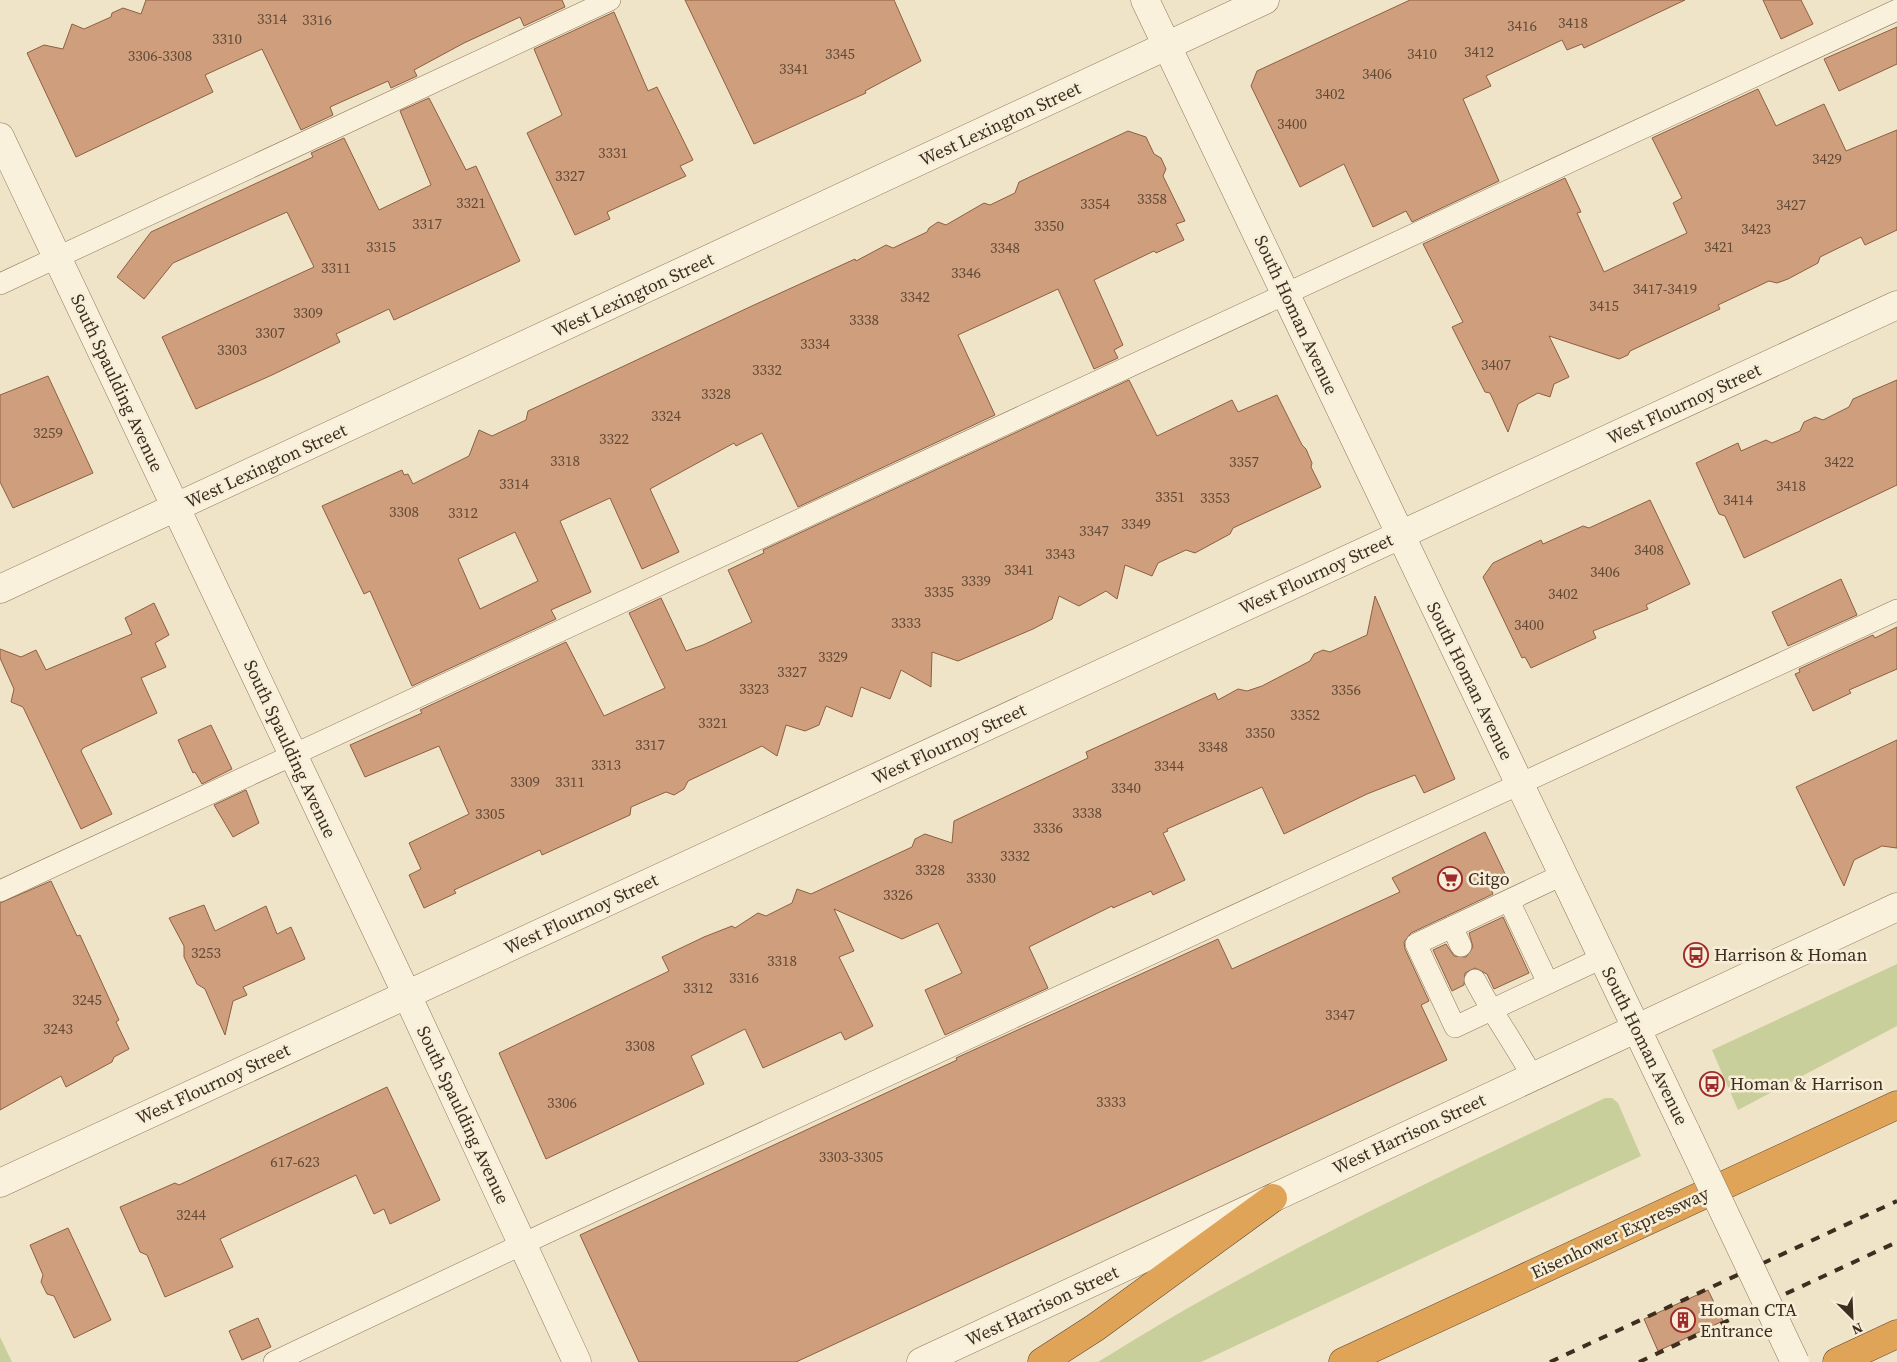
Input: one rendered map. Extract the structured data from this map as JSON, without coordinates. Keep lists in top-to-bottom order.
{
  "streets": {
    "highway": ["Eisenhower Expressway"],
    "street": [
      "West Lexington Street",
      "South Homan Avenue",
      "South Spaulding Avenue",
      "West Flournoy Street",
      "West Harrison Street"
    ]
  },
  "crossings": [
    ["West Lexington Street", "South Homan Avenue"],
    ["West Lexington Street", "South Spaulding Avenue"],
    ["South Homan Avenue", "West Flournoy Street"],
    ["South Homan Avenue", "West Harrison Street"],
    ["South Spaulding Avenue", "West Flournoy Street"]
  ],
  "places": {
    "supermarket": ["Citgo"],
    "bus stop": ["Harrison & Homan", "Homan & Harrison"],
    "building": ["Homan CTA Entrance"]
  },
  "house_numbers": [
    "3314",
    "3316",
    "3418",
    "3416",
    "3310",
    "3412",
    "3345",
    "3410",
    "3306-3308",
    "3341",
    "3406",
    "3402",
    "3400",
    "3331",
    "3429",
    "3327",
    "3358",
    "3321",
    "3354",
    "3427",
    "3317",
    "3350",
    "3423",
    "3315",
    "3421",
    "3348",
    "3311",
    "3346",
    "3417-3419",
    "3342",
    "3415",
    "3309",
    "3338",
    "3307",
    "3334",
    "3303",
    "3407",
    "3332",
    "3328",
    "3324",
    "3259",
    "3322",
    "3318",
    "3357",
    "3422",
    "3314",
    "3418",
    "3351",
    "3353",
    "3414",
    "3308",
    "3312",
    "3349",
    "3347",
    "3408",
    "3343",
    "3341",
    "3406",
    "3339",
    "3335",
    "3402",
    "3333",
    "3400",
    "3329",
    "3327",
    "3323",
    "3356",
    "3352",
    "3321",
    "3350",
    "3317",
    "3348",
    "3313",
    "3344",
    "3309",
    "3311",
    "3340",
    "3338",
    "3305",
    "3336",
    "3332",
    "3328",
    "3330",
    "3326",
    "3253",
    "3318",
    "3316",
    "3312",
    "3245",
    "3347",
    "3243",
    "3308",
    "3333",
    "3306",
    "3303-3305",
    "617-623",
    "3244"
  ],
  "north": "bottom right"
}
